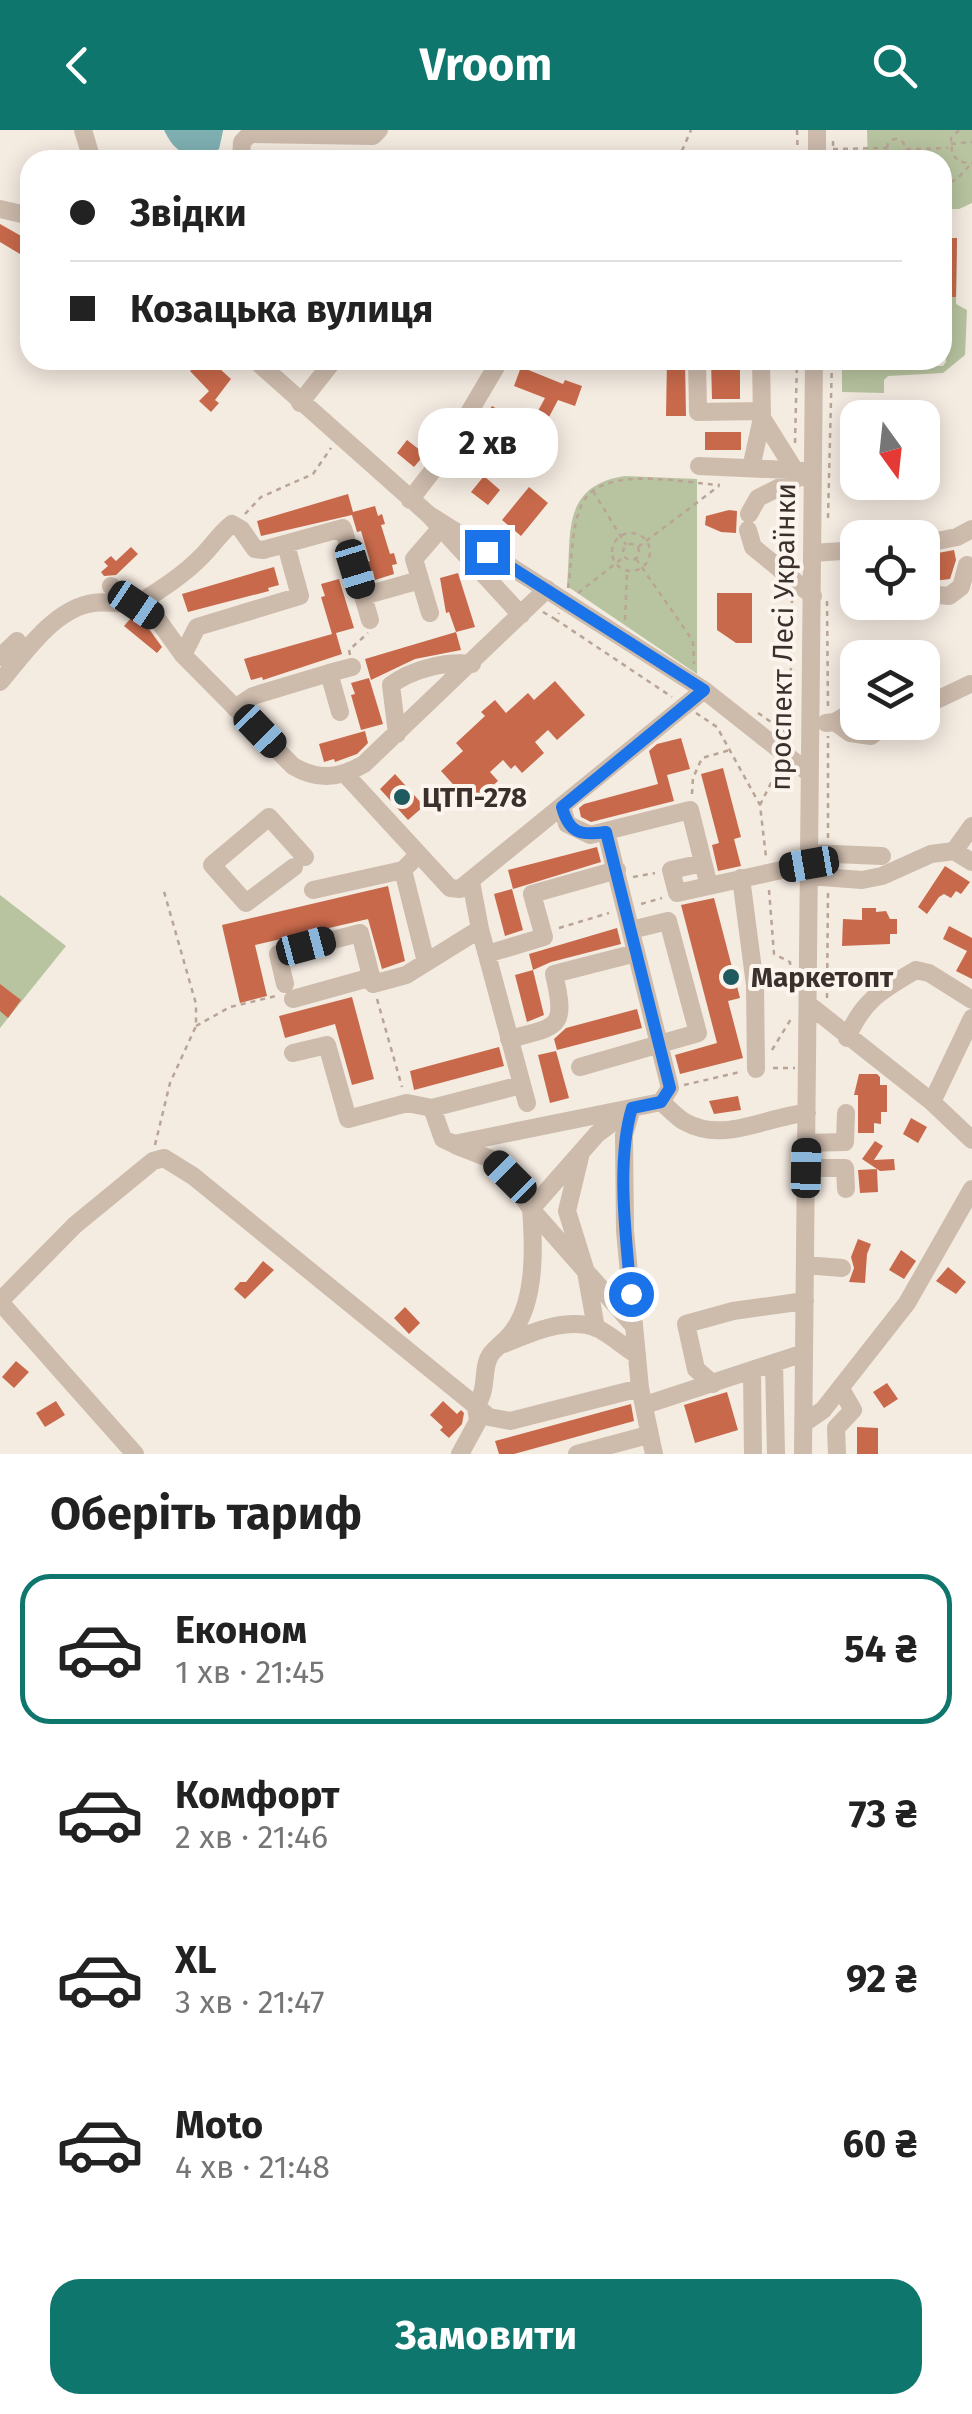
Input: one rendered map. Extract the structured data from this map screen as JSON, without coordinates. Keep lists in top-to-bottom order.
{
  "streets": {
    "street": ["проспект Лесі Українки"]
  },
  "places": ["ЦТП-278", "Маркетопт"],
  "north": "bottom",
  "page": {
    "header": "Vroom",
    "banner": ["Звідки", "Козацька вулиця"],
    "bubble": "2 хв",
    "heading": "Оберіть тариф",
    "list": [
      {
        "name": "Економ",
        "note": "1 хв · 21:45",
        "value": "54 ₴"
      },
      {
        "name": "Комфорт",
        "note": "2 хв · 21:46",
        "value": "73 ₴"
      },
      {
        "name": "XL",
        "note": "3 хв · 21:47",
        "value": "92 ₴"
      },
      {
        "name": "Moto",
        "note": "4 хв · 21:48",
        "value": "60 ₴"
      }
    ],
    "buttons": "Замовити"
  }
}
